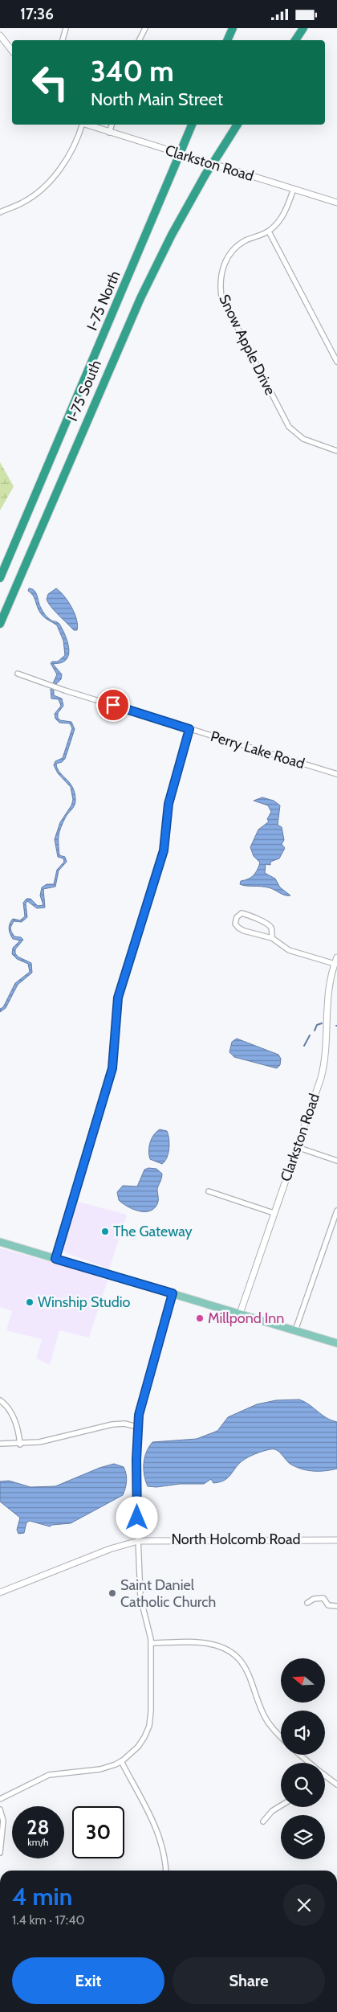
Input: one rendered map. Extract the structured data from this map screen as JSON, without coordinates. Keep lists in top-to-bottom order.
{
  "streets": {
    "highway": ["I-75 North", "I-75 South"],
    "street": [
      "Clarkston Road",
      "Snow Apple Drive",
      "Perry Lake Road",
      "North Holcomb Road"
    ]
  },
  "crossings": [
    ["Clarkston Road", "Snow Apple Drive"]
  ],
  "places": [
    "The Gateway",
    "Winship Studio",
    "Millpond Inn",
    "Saint Daniel Catholic Church"
  ],
  "north": "left",
  "page": {
    "status": "17:36",
    "turn": ["340 m", "North Main Street"],
    "speed": "28 km/h",
    "limit": "30",
    "heading": ["4 min", "1.4 km · 17:40"],
    "buttons": ["Exit", "Share"]
  }
}
